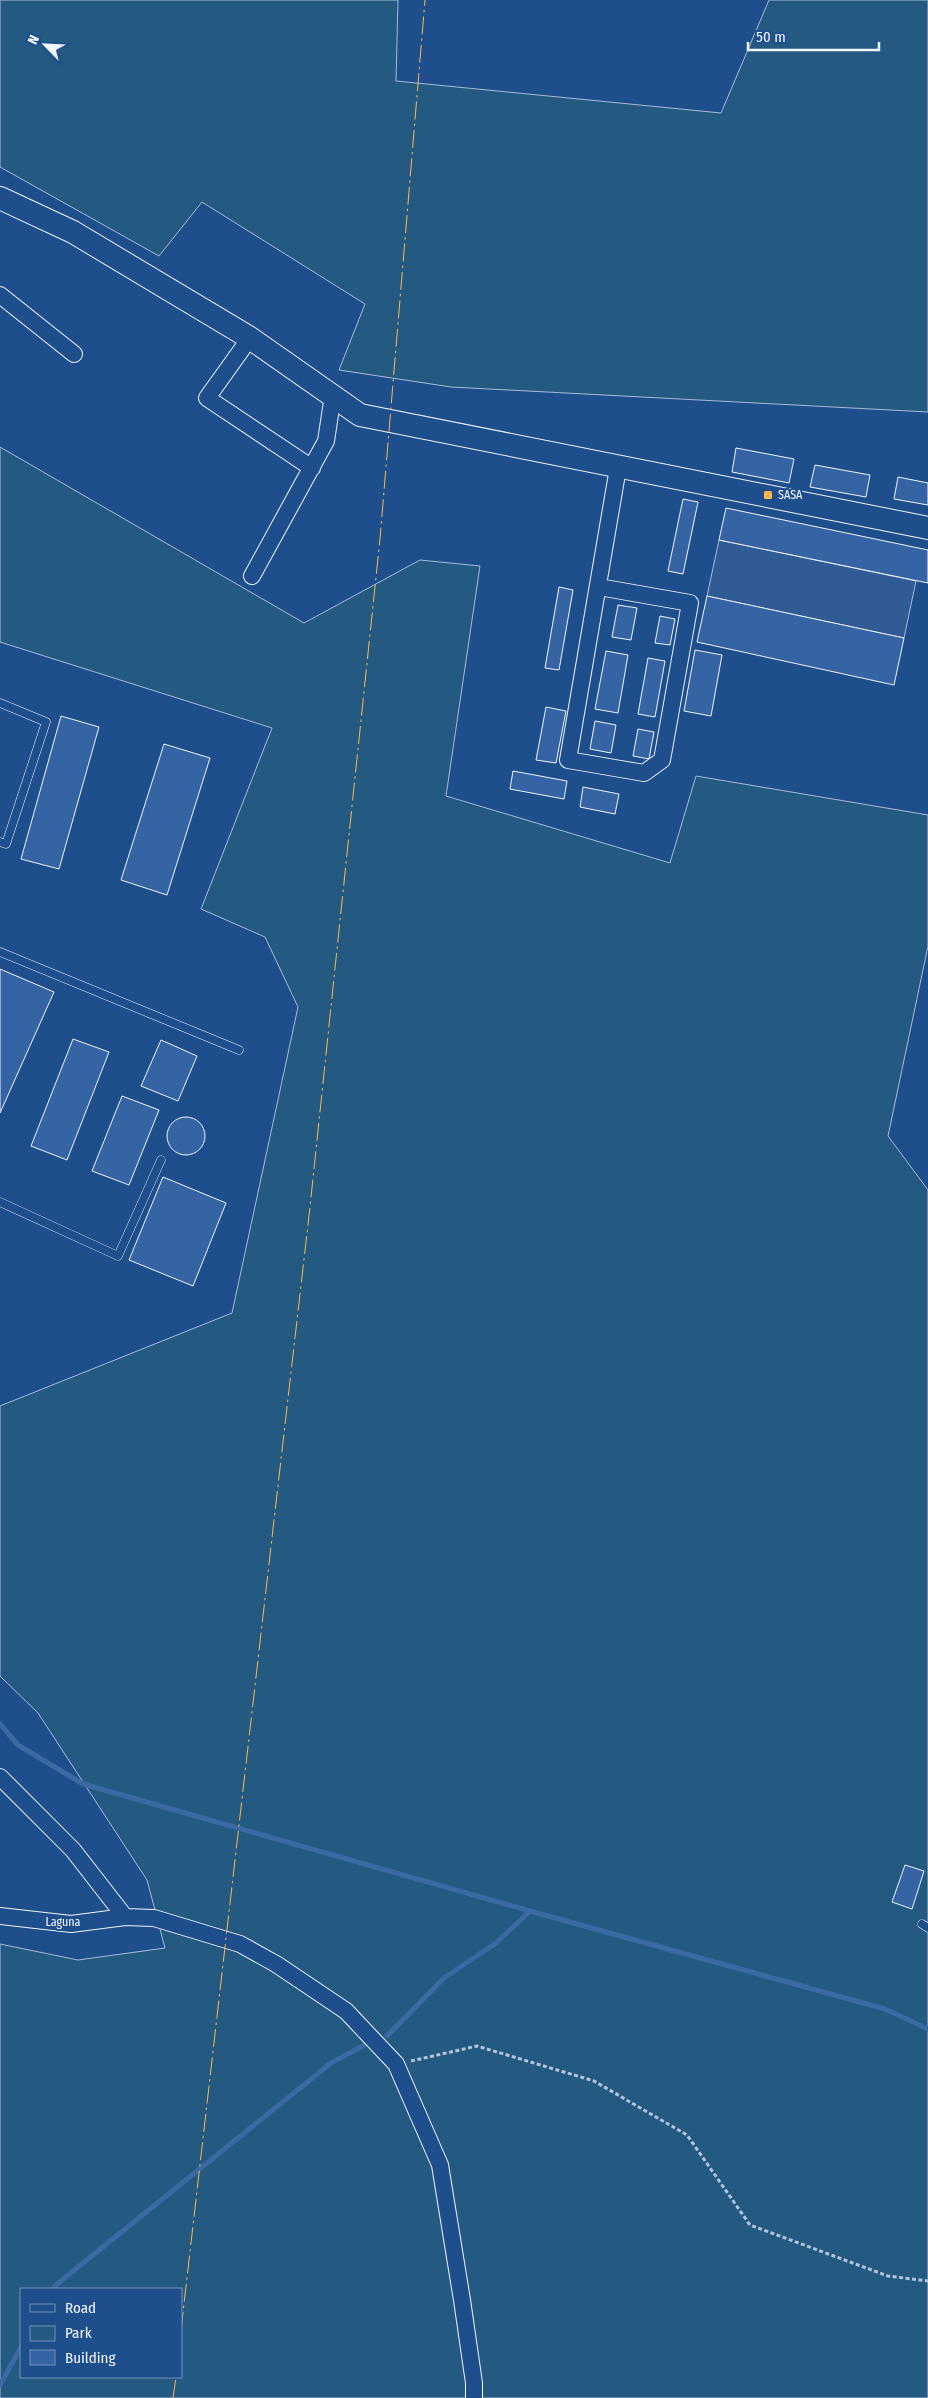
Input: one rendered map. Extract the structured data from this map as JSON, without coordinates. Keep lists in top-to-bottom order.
{
  "streets": {
    "street": ["Laguna"]
  },
  "places": {
    "transit": ["SASA"]
  },
  "legend": ["Road", "Park", "Building"],
  "scale_bar": "50 m",
  "north": "top left"
}
